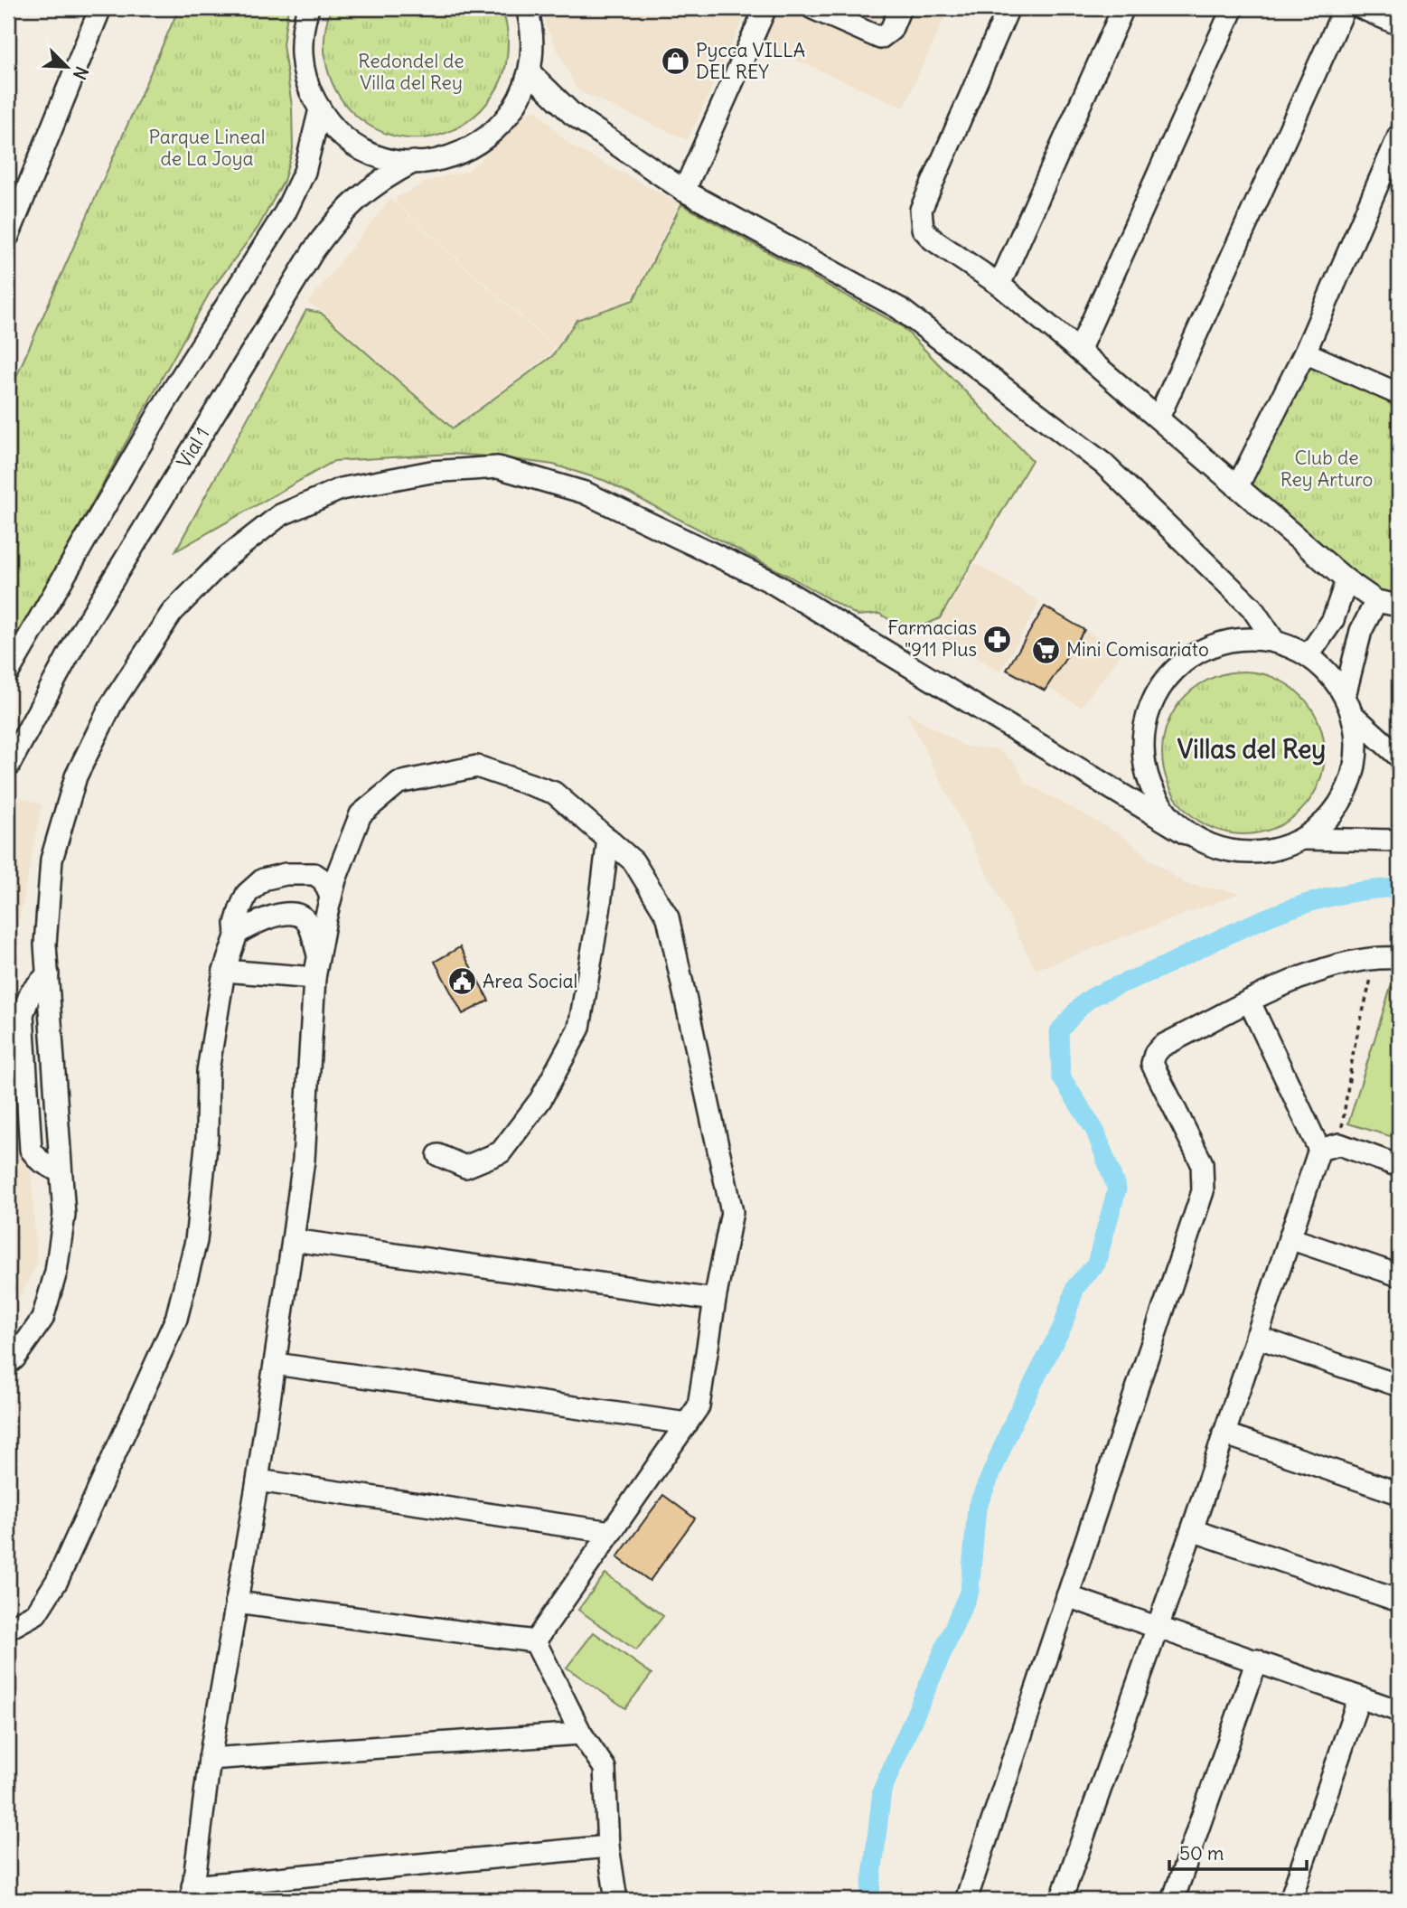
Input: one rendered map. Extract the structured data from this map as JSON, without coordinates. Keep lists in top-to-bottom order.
{
  "streets": {
    "street": ["Vial 1"]
  },
  "districts": ["Villas del Rey"],
  "parks": ["Redondel de Villa del Rey", "Parque Lineal de La Joya", "Club de Rey Arturo"],
  "places": {
    "shop": ["Pycca VILLA DEL REY"],
    "pharmacy": ["Farmacias \"911 Plus"],
    "supermarket": ["Mini Comisariato"],
    "public building": ["Area Social"]
  },
  "scale_bar": "50 m",
  "north": "bottom right"
}
